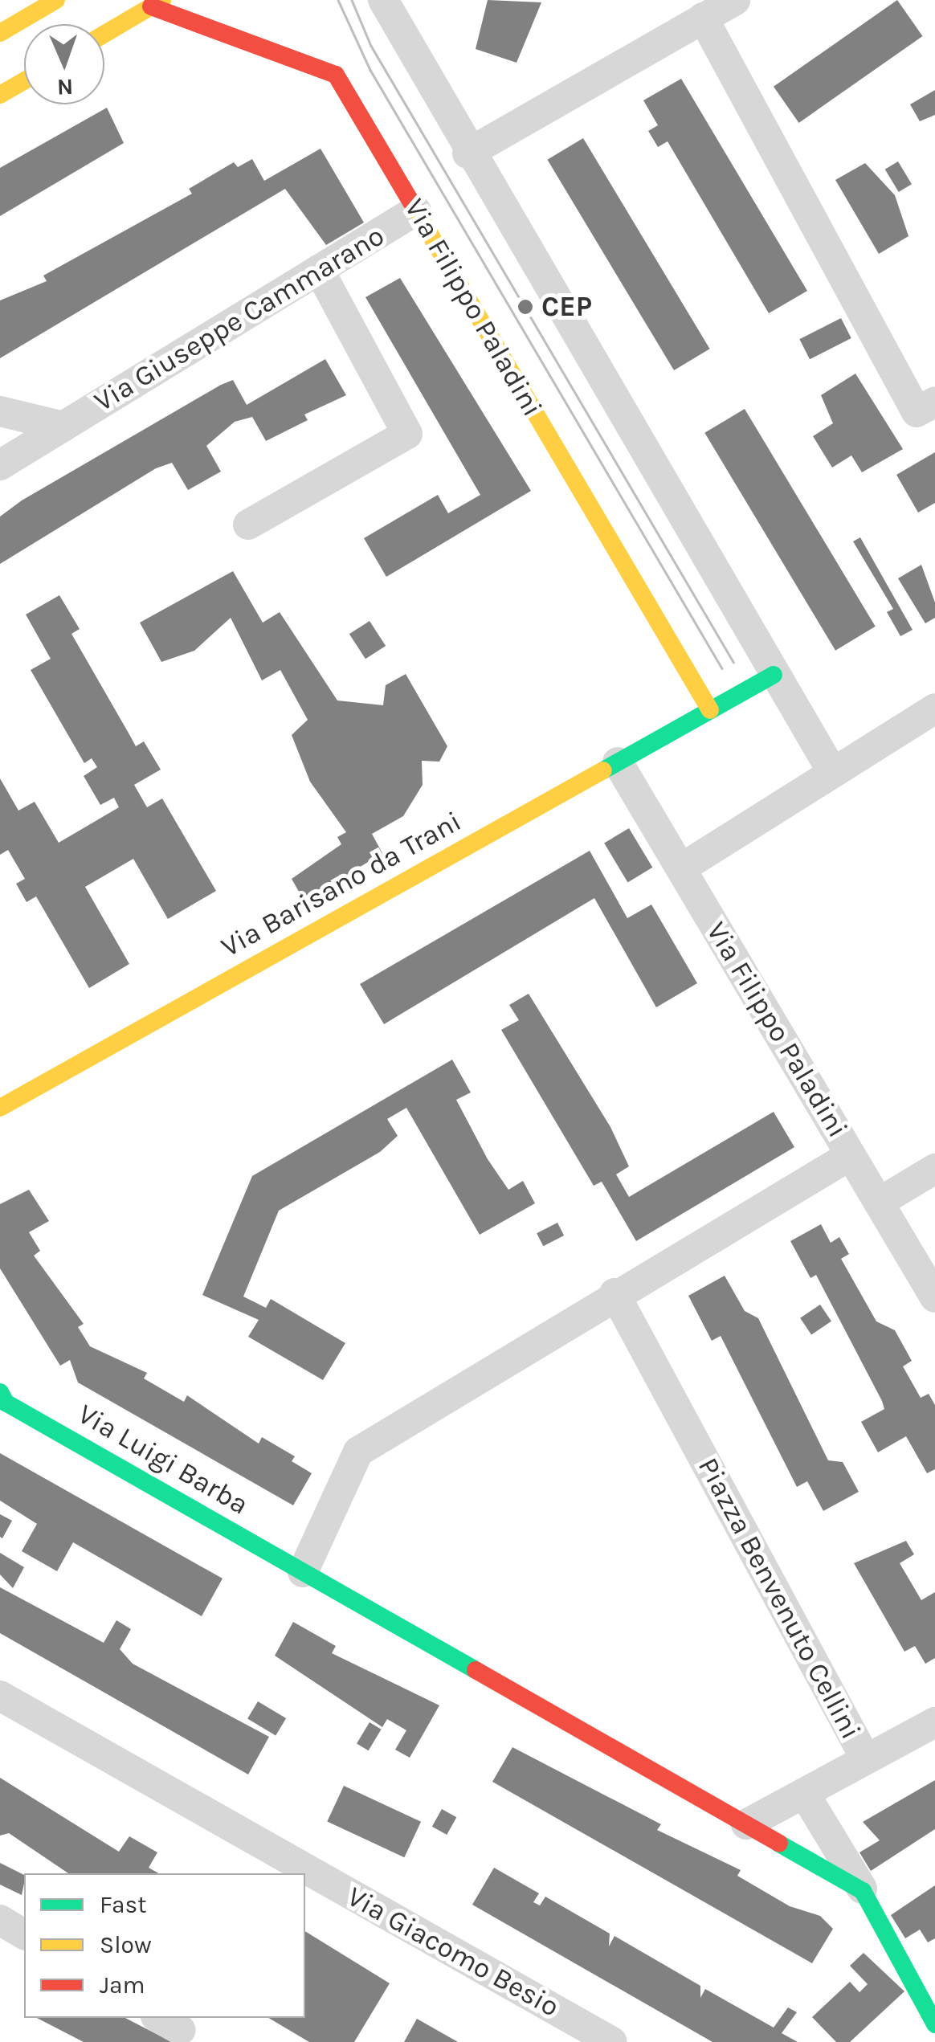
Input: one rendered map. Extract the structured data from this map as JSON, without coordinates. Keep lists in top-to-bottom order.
{
  "streets": {
    "street": [
      "Via Filippo Paladini",
      "Via Giuseppe Cammarano",
      "Via Barisano da Trani",
      "Via Luigi Barba",
      "Piazza Benvenuto Cellini",
      "Via Giacomo Besio"
    ]
  },
  "crossings": [
    ["Via Filippo Paladini", "Via Giuseppe Cammarano"],
    ["Via Filippo Paladini", "Via Barisano da Trani"]
  ],
  "places": ["CEP"],
  "legend": ["Fast", "Slow", "Jam"],
  "north": "bottom"
}
